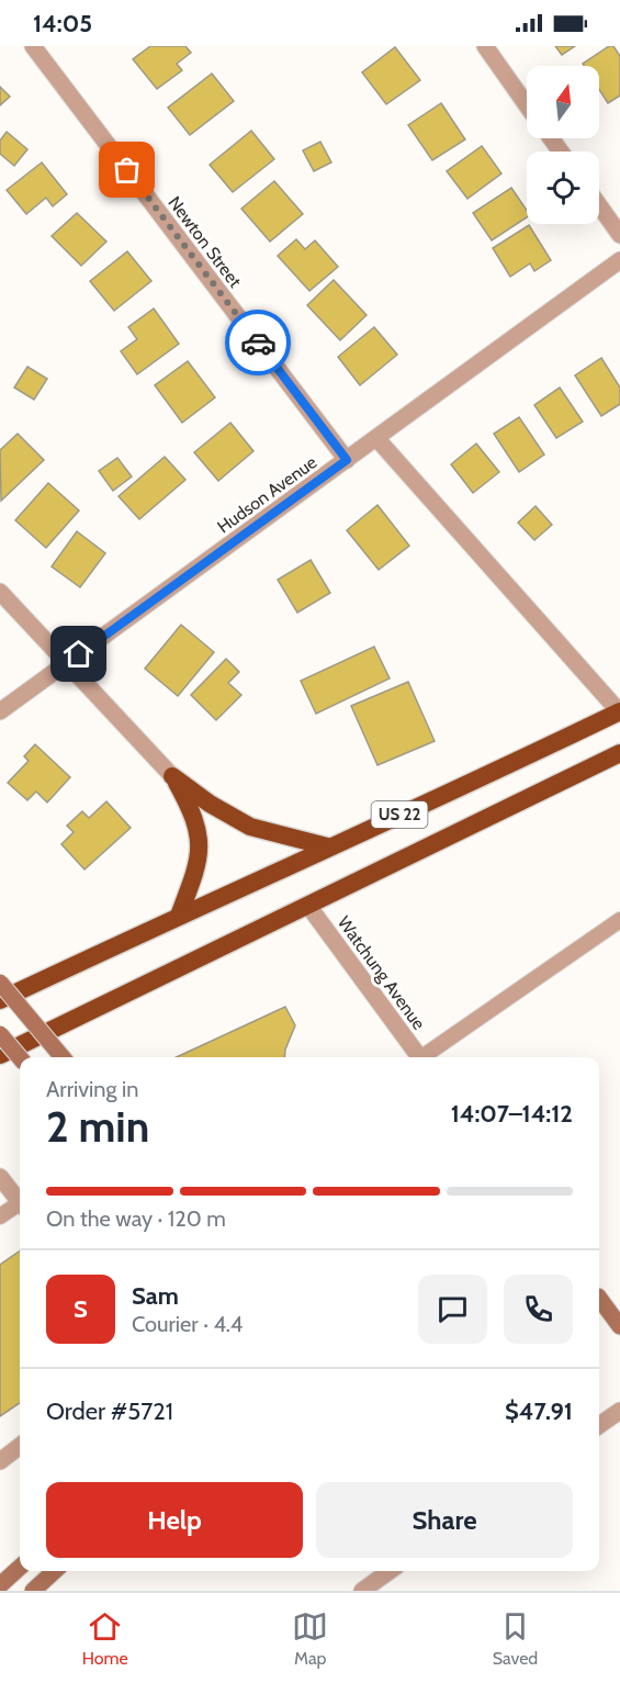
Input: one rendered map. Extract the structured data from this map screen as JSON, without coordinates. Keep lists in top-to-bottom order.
{
  "streets": {
    "highway": ["US 22"],
    "street": ["Newton Street", "Hudson Avenue", "Watchung Avenue"]
  },
  "crossings": [
    ["Newton Street", "Hudson Avenue"],
    ["US 22", "Watchung Avenue"]
  ],
  "north": "top",
  "page": {
    "status": "14:05",
    "heading": ["2 min", "Arriving in", "14:07–14:12"],
    "panel": [
      "Sam",
      "Courier · 4.4",
      "Order #5721",
      "$47.91"
    ],
    "bar": "On the way · 120 m",
    "round": "S",
    "buttons": ["Help", "Share"],
    "tabs": ["Home", "Map", "Saved"]
  }
}
